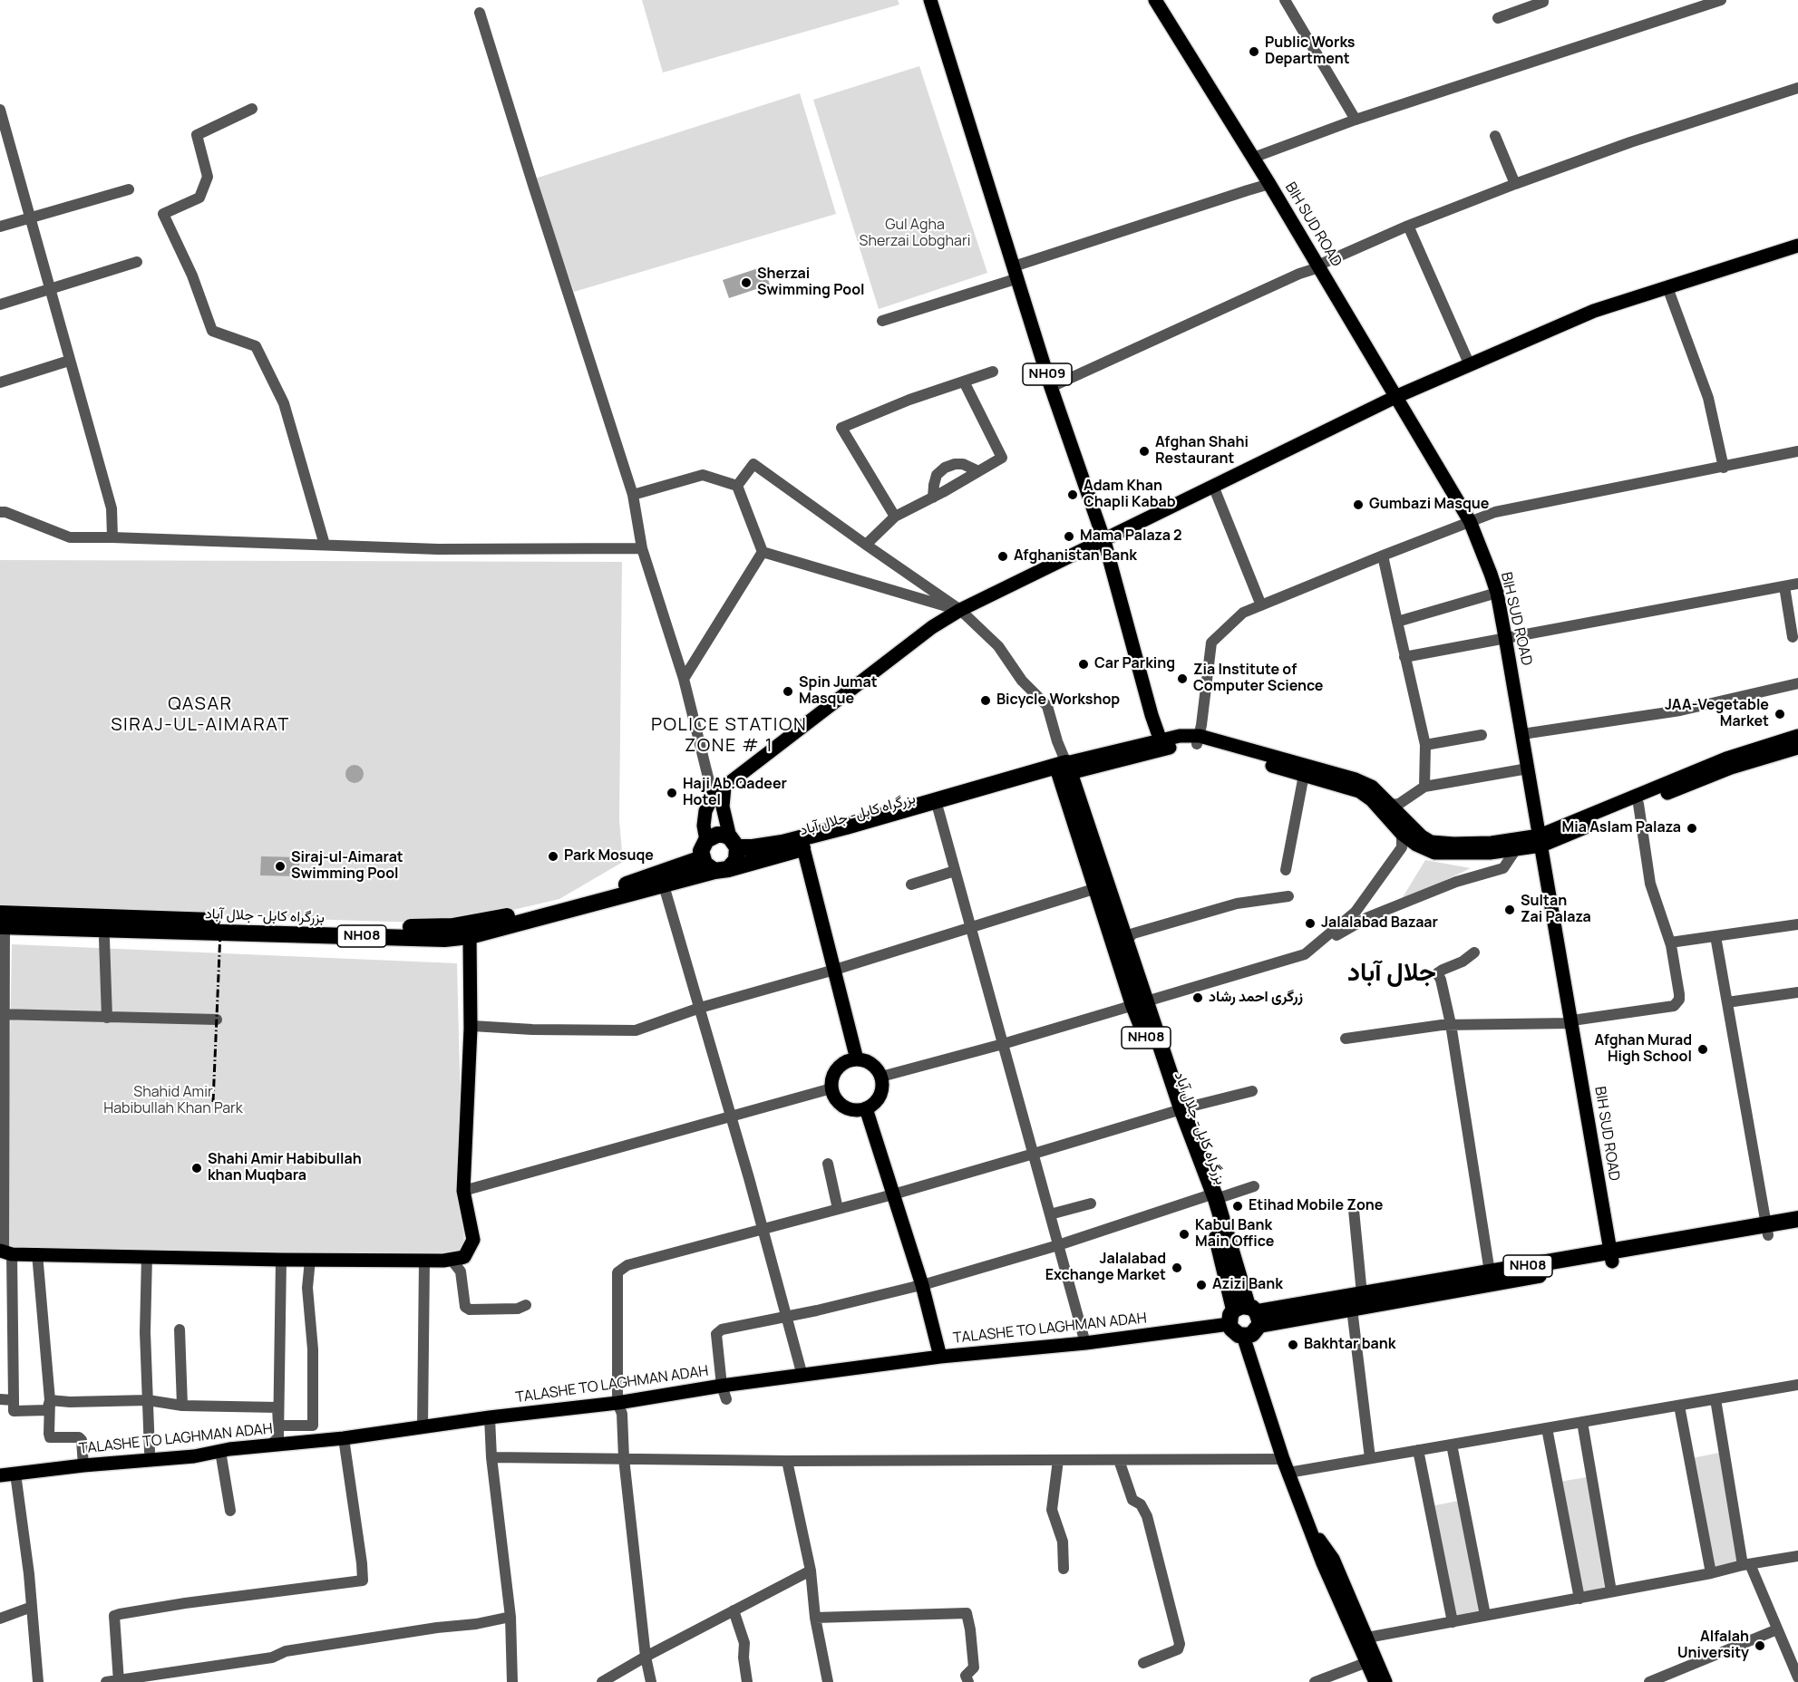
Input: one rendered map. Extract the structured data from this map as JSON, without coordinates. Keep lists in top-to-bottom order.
{
  "streets": {
    "highway": ["بزرگراه کابل- جلال آباد", "NH08"],
    "main road": ["BIH SUD ROAD", "NH09", "TALASHE TO LAGHMAN ADAH"]
  },
  "crossings": [
    ["BIH SUD ROAD", "NH08"],
    ["بزرگراه کابل- جلال آباد", "NH08"],
    ["بزرگراه کابل- جلال آباد", "TALASHE TO LAGHMAN ADAH"],
    ["NH08", "TALASHE TO LAGHMAN ADAH"]
  ],
  "districts": ["QASAR SIRAJ-UL-AIMARAT", "POLICE STATION ZONE # 1", "جلال آباد"],
  "parks": ["Gul Agha Sherzai Lobghari", "Shahid Amir Habibullah Khan Park"],
  "places": [
    "Public Works Department",
    "Sherzai Swimming Pool",
    "Afghan Shahi Restaurant",
    "Adam Khan Chapli Kabab",
    "Gumbazi Masque",
    "Mama Palaza 2",
    "Afghanistan Bank",
    "Car Parking",
    "Zia Institute of Computer Science",
    "Spin Jumat Masque",
    "Bicycle Workshop",
    "JAA-Vegetable Market",
    "Haji Ab.Qadeer Hotel",
    "Mia Aslam Palaza",
    "Park Mosuqe",
    "Siraj-ul-Aimarat Swimming Pool",
    "Sultan Zai Palaza",
    "Jalalabad Bazaar",
    "زرگری احمد رشاد",
    "Afghan Murad High School",
    "Shahi Amir Habibullah khan Muqbara",
    "Etihad Mobile Zone",
    "Kabul Bank Main Office",
    "Jalalabad Exchange Market",
    "Azizi Bank",
    "Bakhtar bank",
    "Alfalah University"
  ]
}
